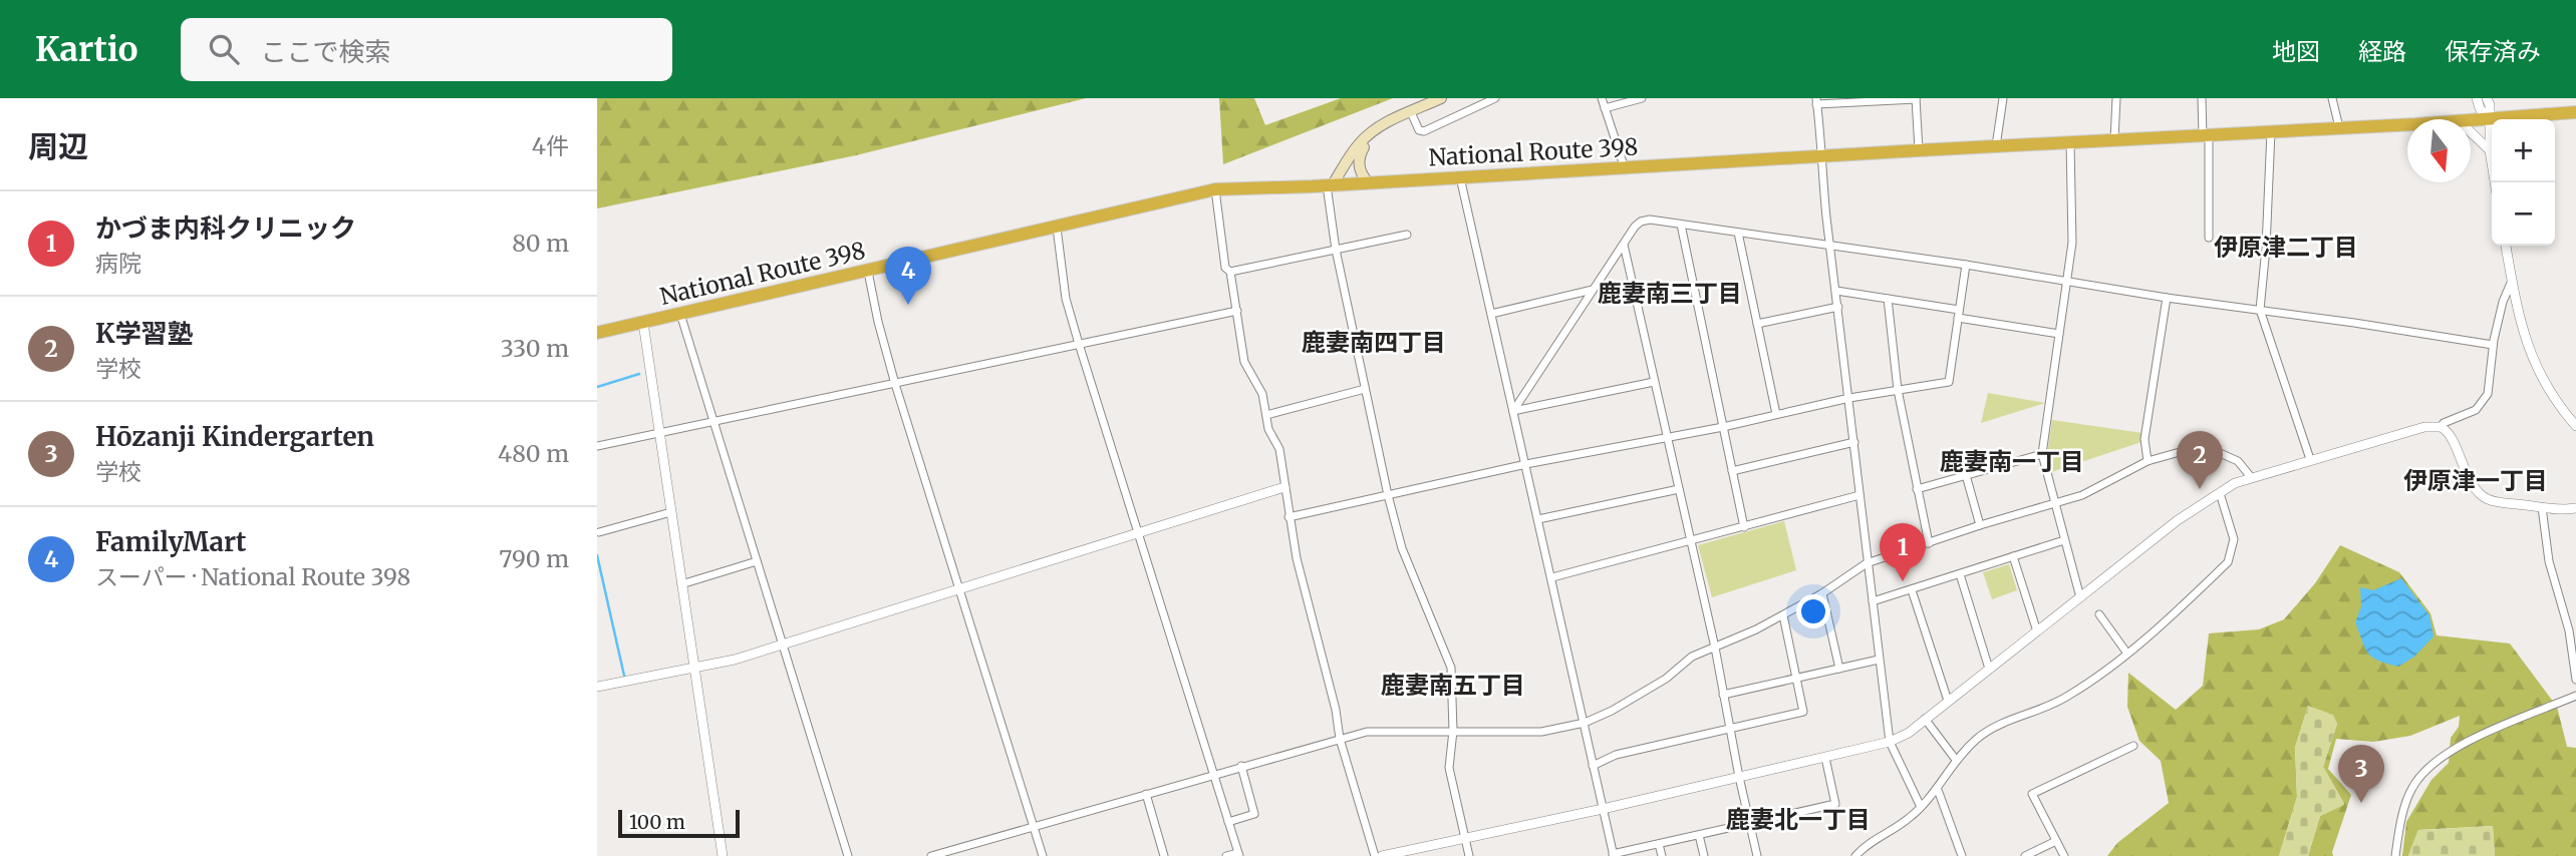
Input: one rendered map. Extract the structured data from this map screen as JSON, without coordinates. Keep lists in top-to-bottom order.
{
  "streets": {
    "highway": ["National Route 398"]
  },
  "districts": [
    "伊原津二丁目",
    "鹿妻南三丁目",
    "鹿妻南四丁目",
    "鹿妻南一丁目",
    "伊原津一丁目",
    "鹿妻南五丁目",
    "鹿妻北一丁目"
  ],
  "scale_bar": "100 m",
  "north": "bottom",
  "page": {
    "header": "Kartio",
    "search": "ここで検索",
    "nav": ["地図", "経路", "保存済み"],
    "heading": ["周辺", "4件"],
    "map_buttons": ["+", "−"],
    "list": [
      {
        "mark": "1",
        "name": "かづま内科クリニック",
        "note": "病院",
        "value": "80 m"
      },
      {
        "mark": "2",
        "name": "K学習塾",
        "note": "学校",
        "value": "330 m"
      },
      {
        "mark": "3",
        "name": "Hōzanji Kindergarten",
        "note": "学校",
        "value": "480 m"
      },
      {
        "mark": "4",
        "name": "FamilyMart",
        "note": "スーパー · National Route 398",
        "value": "790 m"
      }
    ],
    "pins": [
      "4",
      "2",
      "1",
      "3"
    ],
    "scale": "100 m"
  }
}
